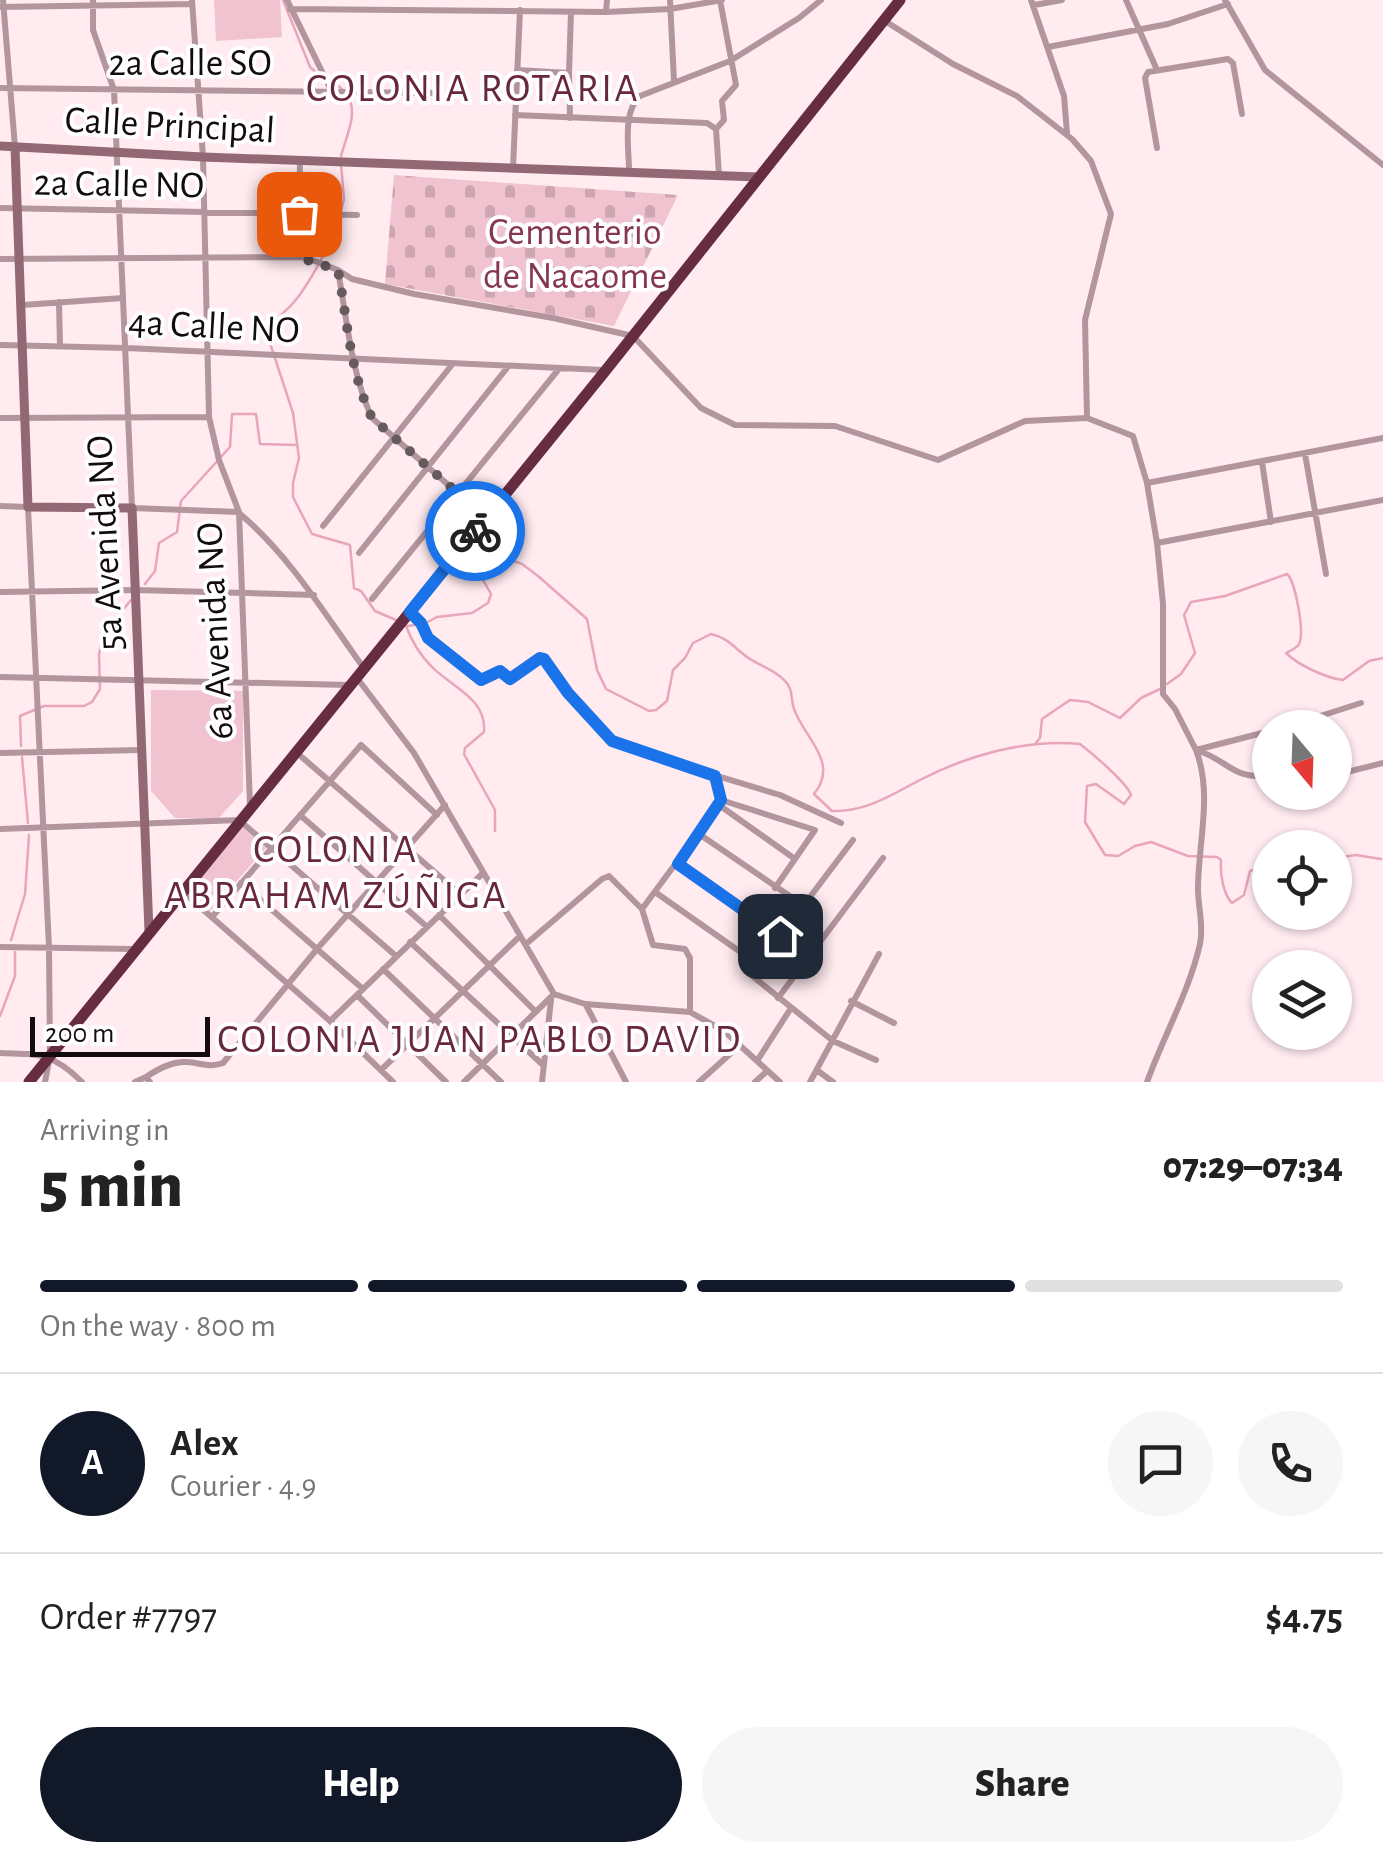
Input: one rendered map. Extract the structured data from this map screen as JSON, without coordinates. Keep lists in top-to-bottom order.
{
  "streets": {
    "street": [
      "2a Calle SO",
      "Calle Principal",
      "2a Calle NO",
      "4a Calle NO",
      "5a Avenida NO",
      "6a Avenida NO"
    ]
  },
  "crossings": [
    ["2a Calle SO", "5a Avenida NO"],
    ["2a Calle SO", "6a Avenida NO"],
    ["Calle Principal", "5a Avenida NO"],
    ["Calle Principal", "6a Avenida NO"],
    ["2a Calle NO", "5a Avenida NO"],
    ["2a Calle NO", "6a Avenida NO"],
    ["4a Calle NO", "5a Avenida NO"],
    ["4a Calle NO", "6a Avenida NO"]
  ],
  "districts": ["COLONIA ROTARIA", "COLONIA ABRAHAM ZÚÑIGA", "COLONIA JUAN PABLO DAVID"],
  "parks": ["Cementerio de Nacaome"],
  "scale_bar": "200 m",
  "north": "bottom",
  "page": {
    "scale": "200 m",
    "heading": ["5 min", "Arriving in", "07:29–07:34"],
    "panel": [
      "Alex",
      "Courier · 4.9",
      "Order #7797",
      "$4.75"
    ],
    "bar": "On the way · 800 m",
    "round": "A",
    "buttons": ["Help", "Share"]
  }
}
